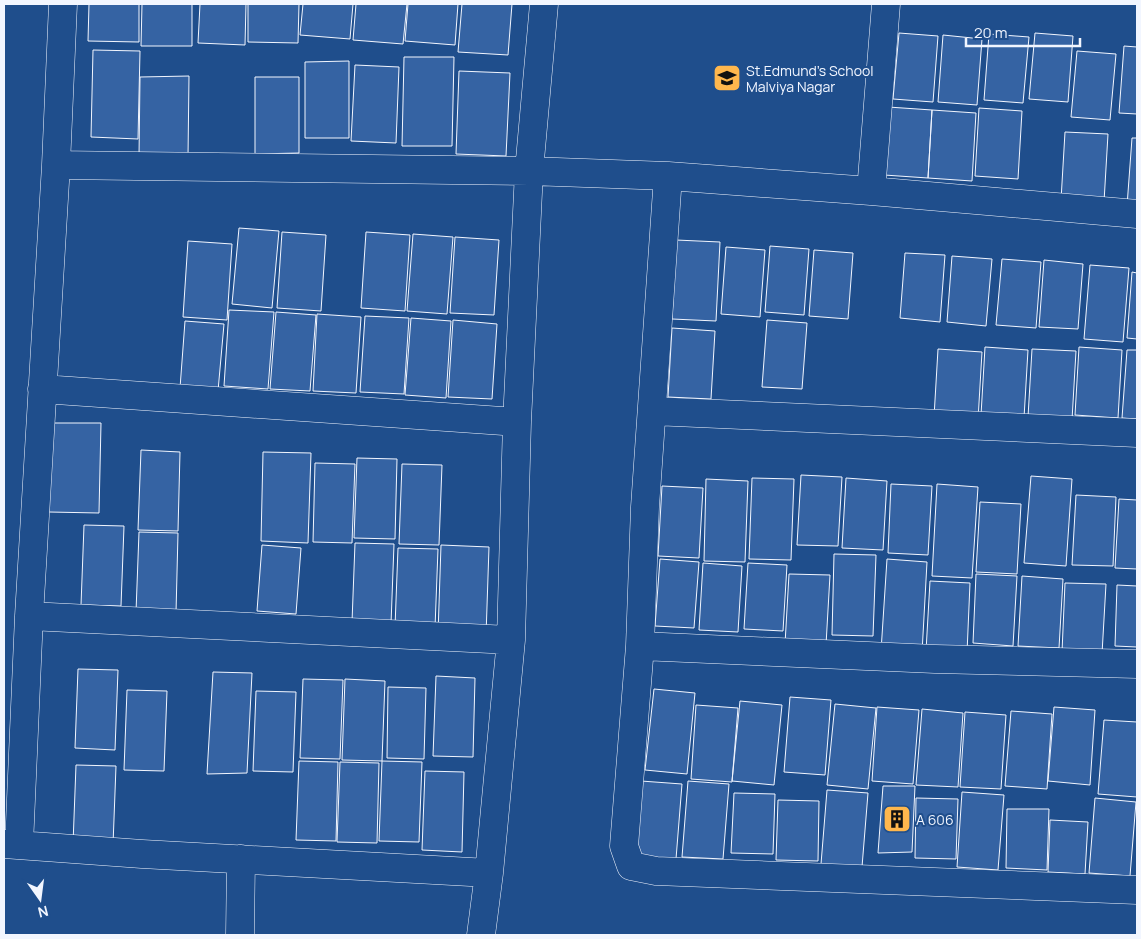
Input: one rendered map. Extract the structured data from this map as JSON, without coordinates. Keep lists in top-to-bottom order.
{
  "places": {
    "school or university": ["St.Edmund’s School Malviya Nagar"],
    "building": ["A 606"]
  },
  "scale_bar": "20 m",
  "north": "bottom"
}
